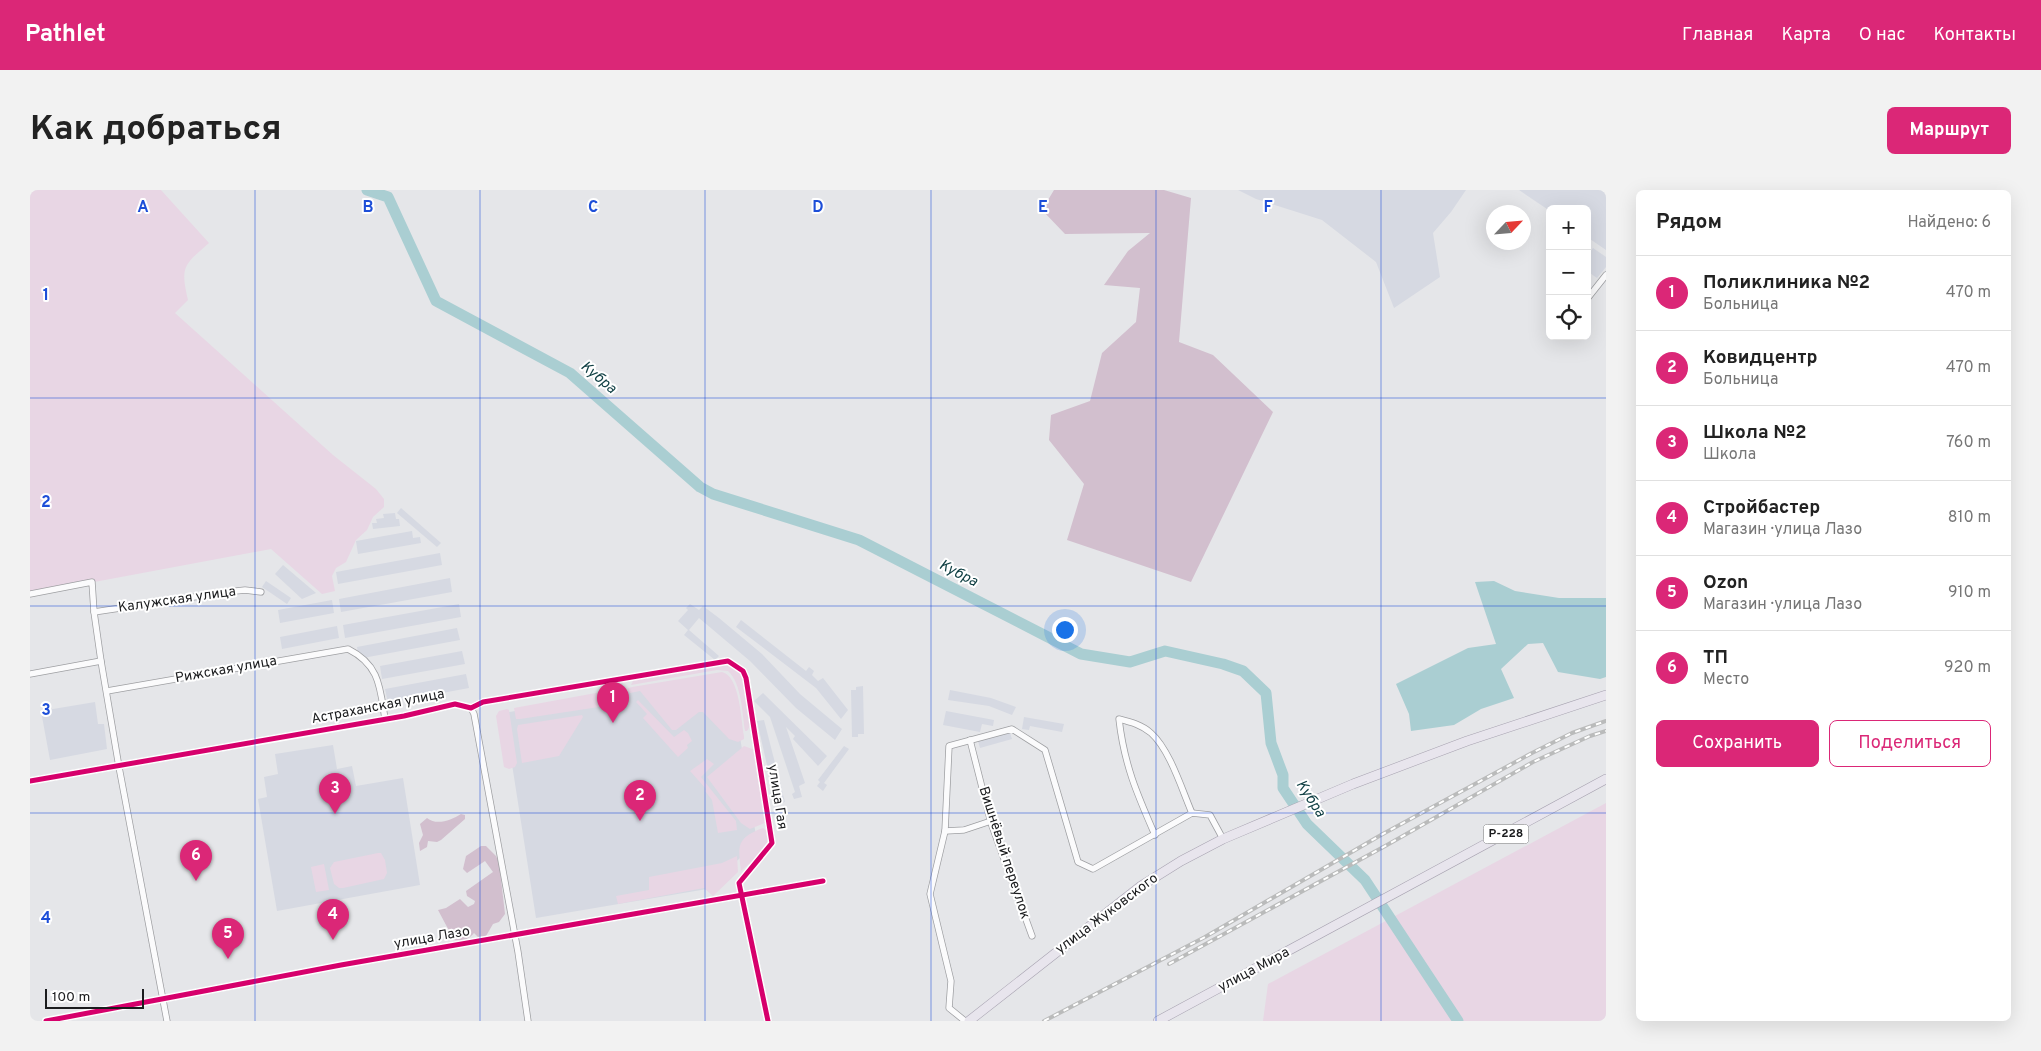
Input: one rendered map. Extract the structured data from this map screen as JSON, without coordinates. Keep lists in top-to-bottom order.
{
  "streets": {
    "main road": ["Р-228", "улица Жуковского", "улица Мира"],
    "street": [
      "Калужская улица",
      "Рижская улица",
      "Астраханская улица",
      "улица Гая",
      "Вишнёвый переулок",
      "улица Лазо"
    ]
  },
  "crossings": [
    ["Рижская улица", "Астраханская улица"],
    ["Астраханская улица", "улица Гая"],
    ["улица Гая", "улица Лазо"]
  ],
  "water": ["Кубра"],
  "scale_bar": "100 m",
  "north": "top right",
  "page": {
    "header": "Pathlet",
    "nav": [
      "Главная",
      "Карта",
      "О нас",
      "Контакты"
    ],
    "buttons": [
      "Маршрут",
      ["Сохранить", "Поделиться"]
    ],
    "title": "Как добраться",
    "heading": ["Рядом", "Найдено: 6"],
    "map_buttons": ["+", "−"],
    "list": [
      {
        "mark": "1",
        "name": "Поликлиника №2",
        "note": "Больница",
        "value": "470 m"
      },
      {
        "mark": "2",
        "name": "Ковидцентр",
        "note": "Больница",
        "value": "470 m"
      },
      {
        "mark": "3",
        "name": "Школа №2",
        "note": "Школа",
        "value": "760 m"
      },
      {
        "mark": "4",
        "name": "Стройбастер",
        "note": "Магазин · улица Лазо",
        "value": "810 m"
      },
      {
        "mark": "5",
        "name": "Ozon",
        "note": "Магазин · улица Лазо",
        "value": "910 m"
      },
      {
        "mark": "6",
        "name": "ТП",
        "note": "Место",
        "value": "920 m"
      }
    ],
    "pins": [
      "1",
      "3",
      "2",
      "6",
      "4",
      "5"
    ],
    "scale": "100 m"
  },
  "grid": {
    "columns": [
      "A",
      "B",
      "C",
      "D",
      "E",
      "F"
    ],
    "rows": [
      "1",
      "2",
      "3",
      "4"
    ]
  }
}
